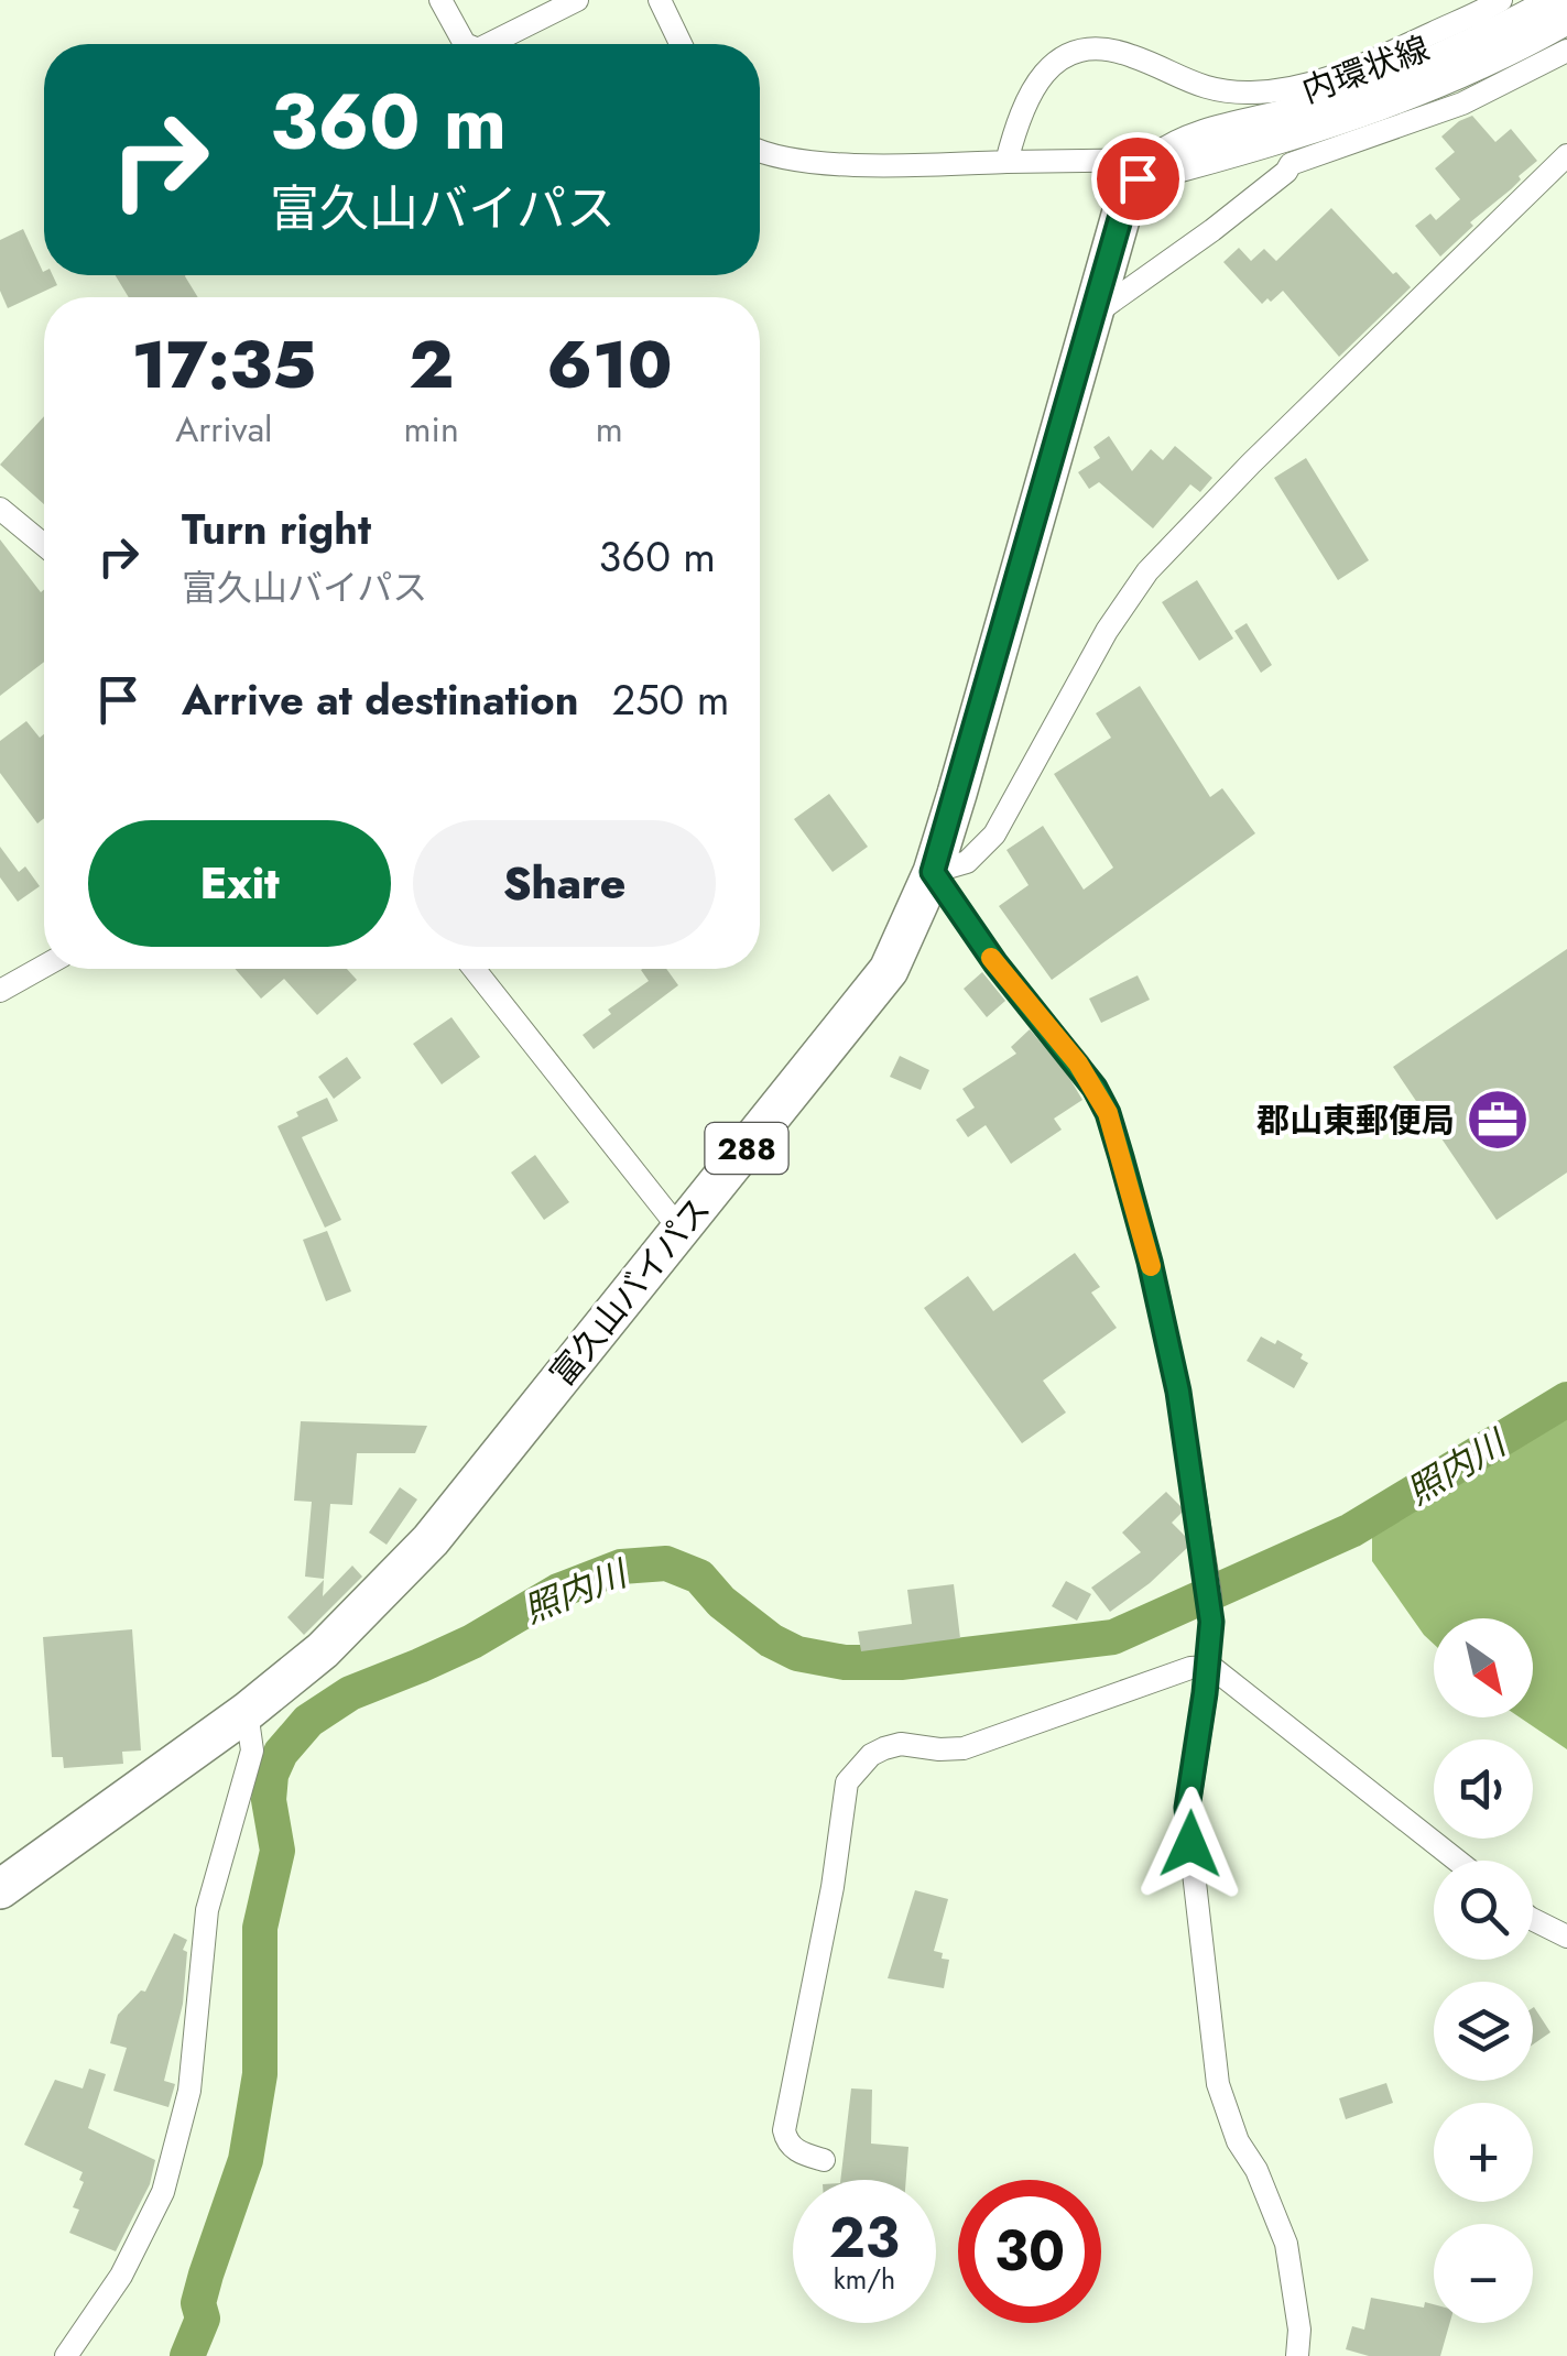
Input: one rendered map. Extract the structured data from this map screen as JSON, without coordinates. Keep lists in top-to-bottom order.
{
  "streets": {
    "highway": ["288", "富久山バイパス"],
    "main road": ["内環状線"]
  },
  "crossings": [
    ["内環状線", "富久山バイパス"]
  ],
  "water": ["照内川"],
  "places": {
    "office": ["郡山東郵便局"]
  },
  "north": "bottom right",
  "page": {
    "turn": ["360 m", "富久山バイパス"],
    "eta": [
      "17:35",
      "Arrival",
      "2",
      "min",
      "610",
      "m"
    ],
    "list": [
      {
        "name": "Turn right",
        "note": "富久山バイパス",
        "value": "360 m"
      },
      {
        "name": "Arrive at destination",
        "value": "250 m"
      }
    ],
    "buttons": ["Exit", "Share"],
    "map_buttons": ["+", "−"],
    "speed": "23 km/h",
    "limit": "30"
  }
}
